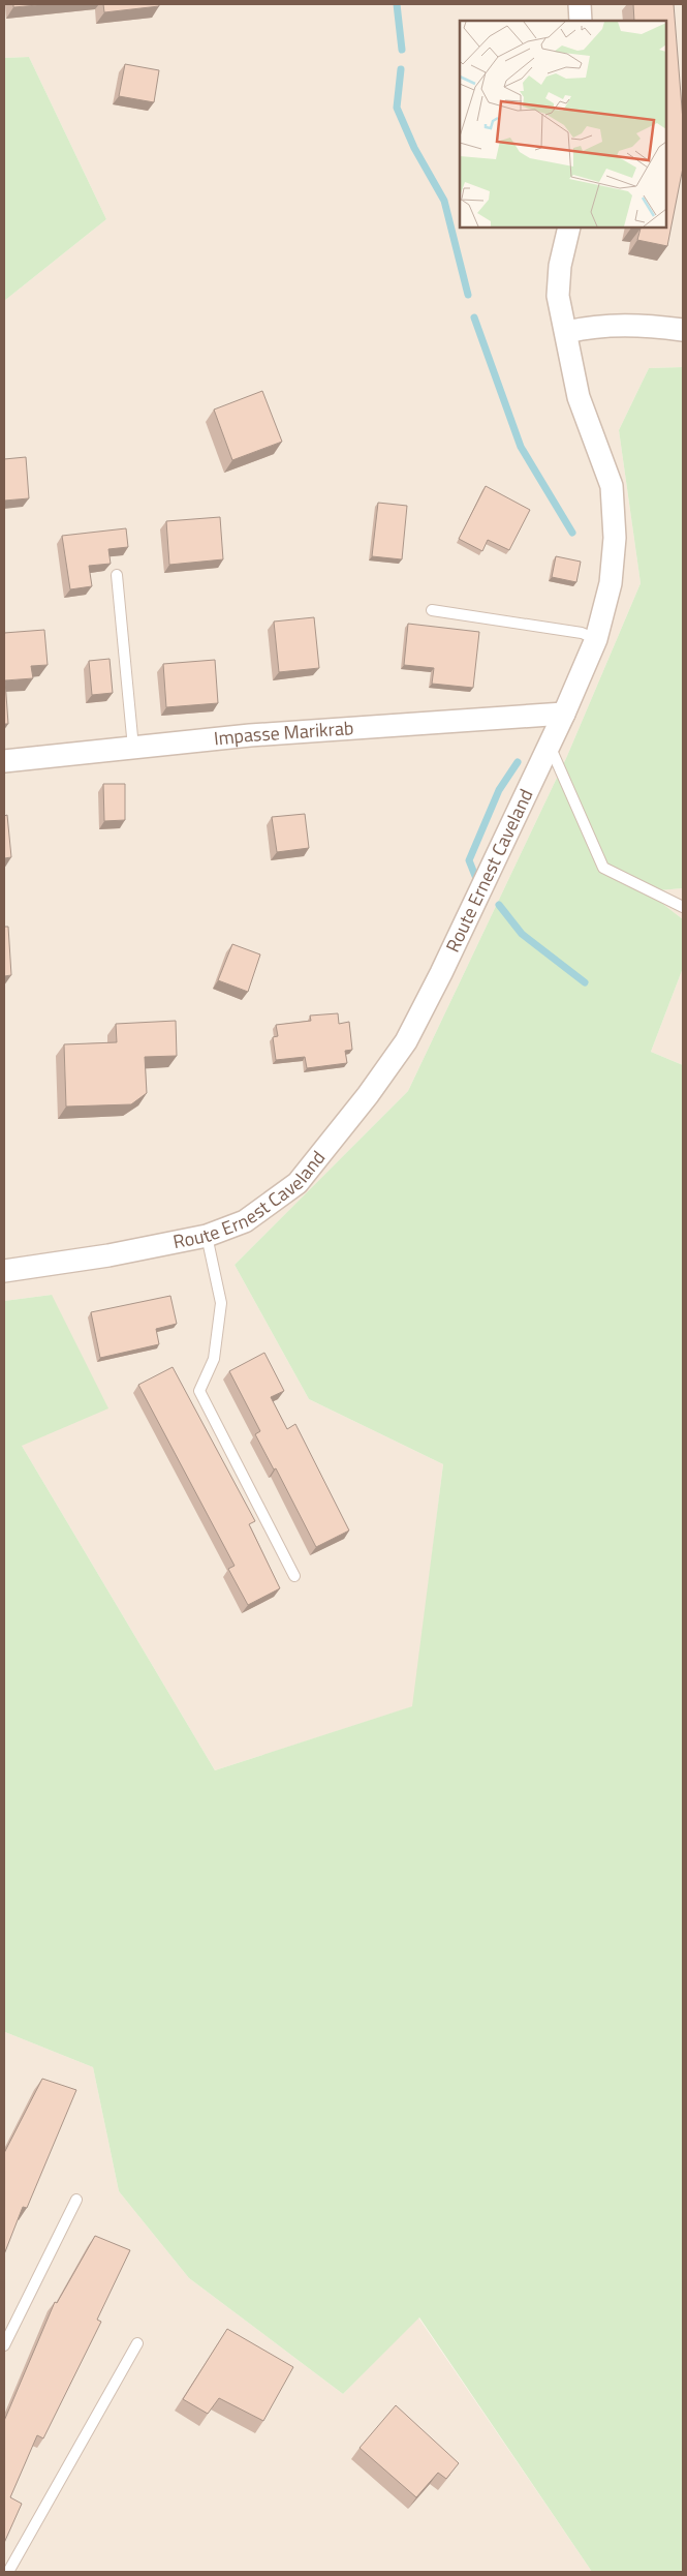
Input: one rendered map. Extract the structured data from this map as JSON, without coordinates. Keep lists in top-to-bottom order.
{
  "streets": {
    "street": ["Impasse Marikrab", "Route Ernest Caveland"]
  },
  "crossings": [
    ["Impasse Marikrab", "Route Ernest Caveland"]
  ]
}
